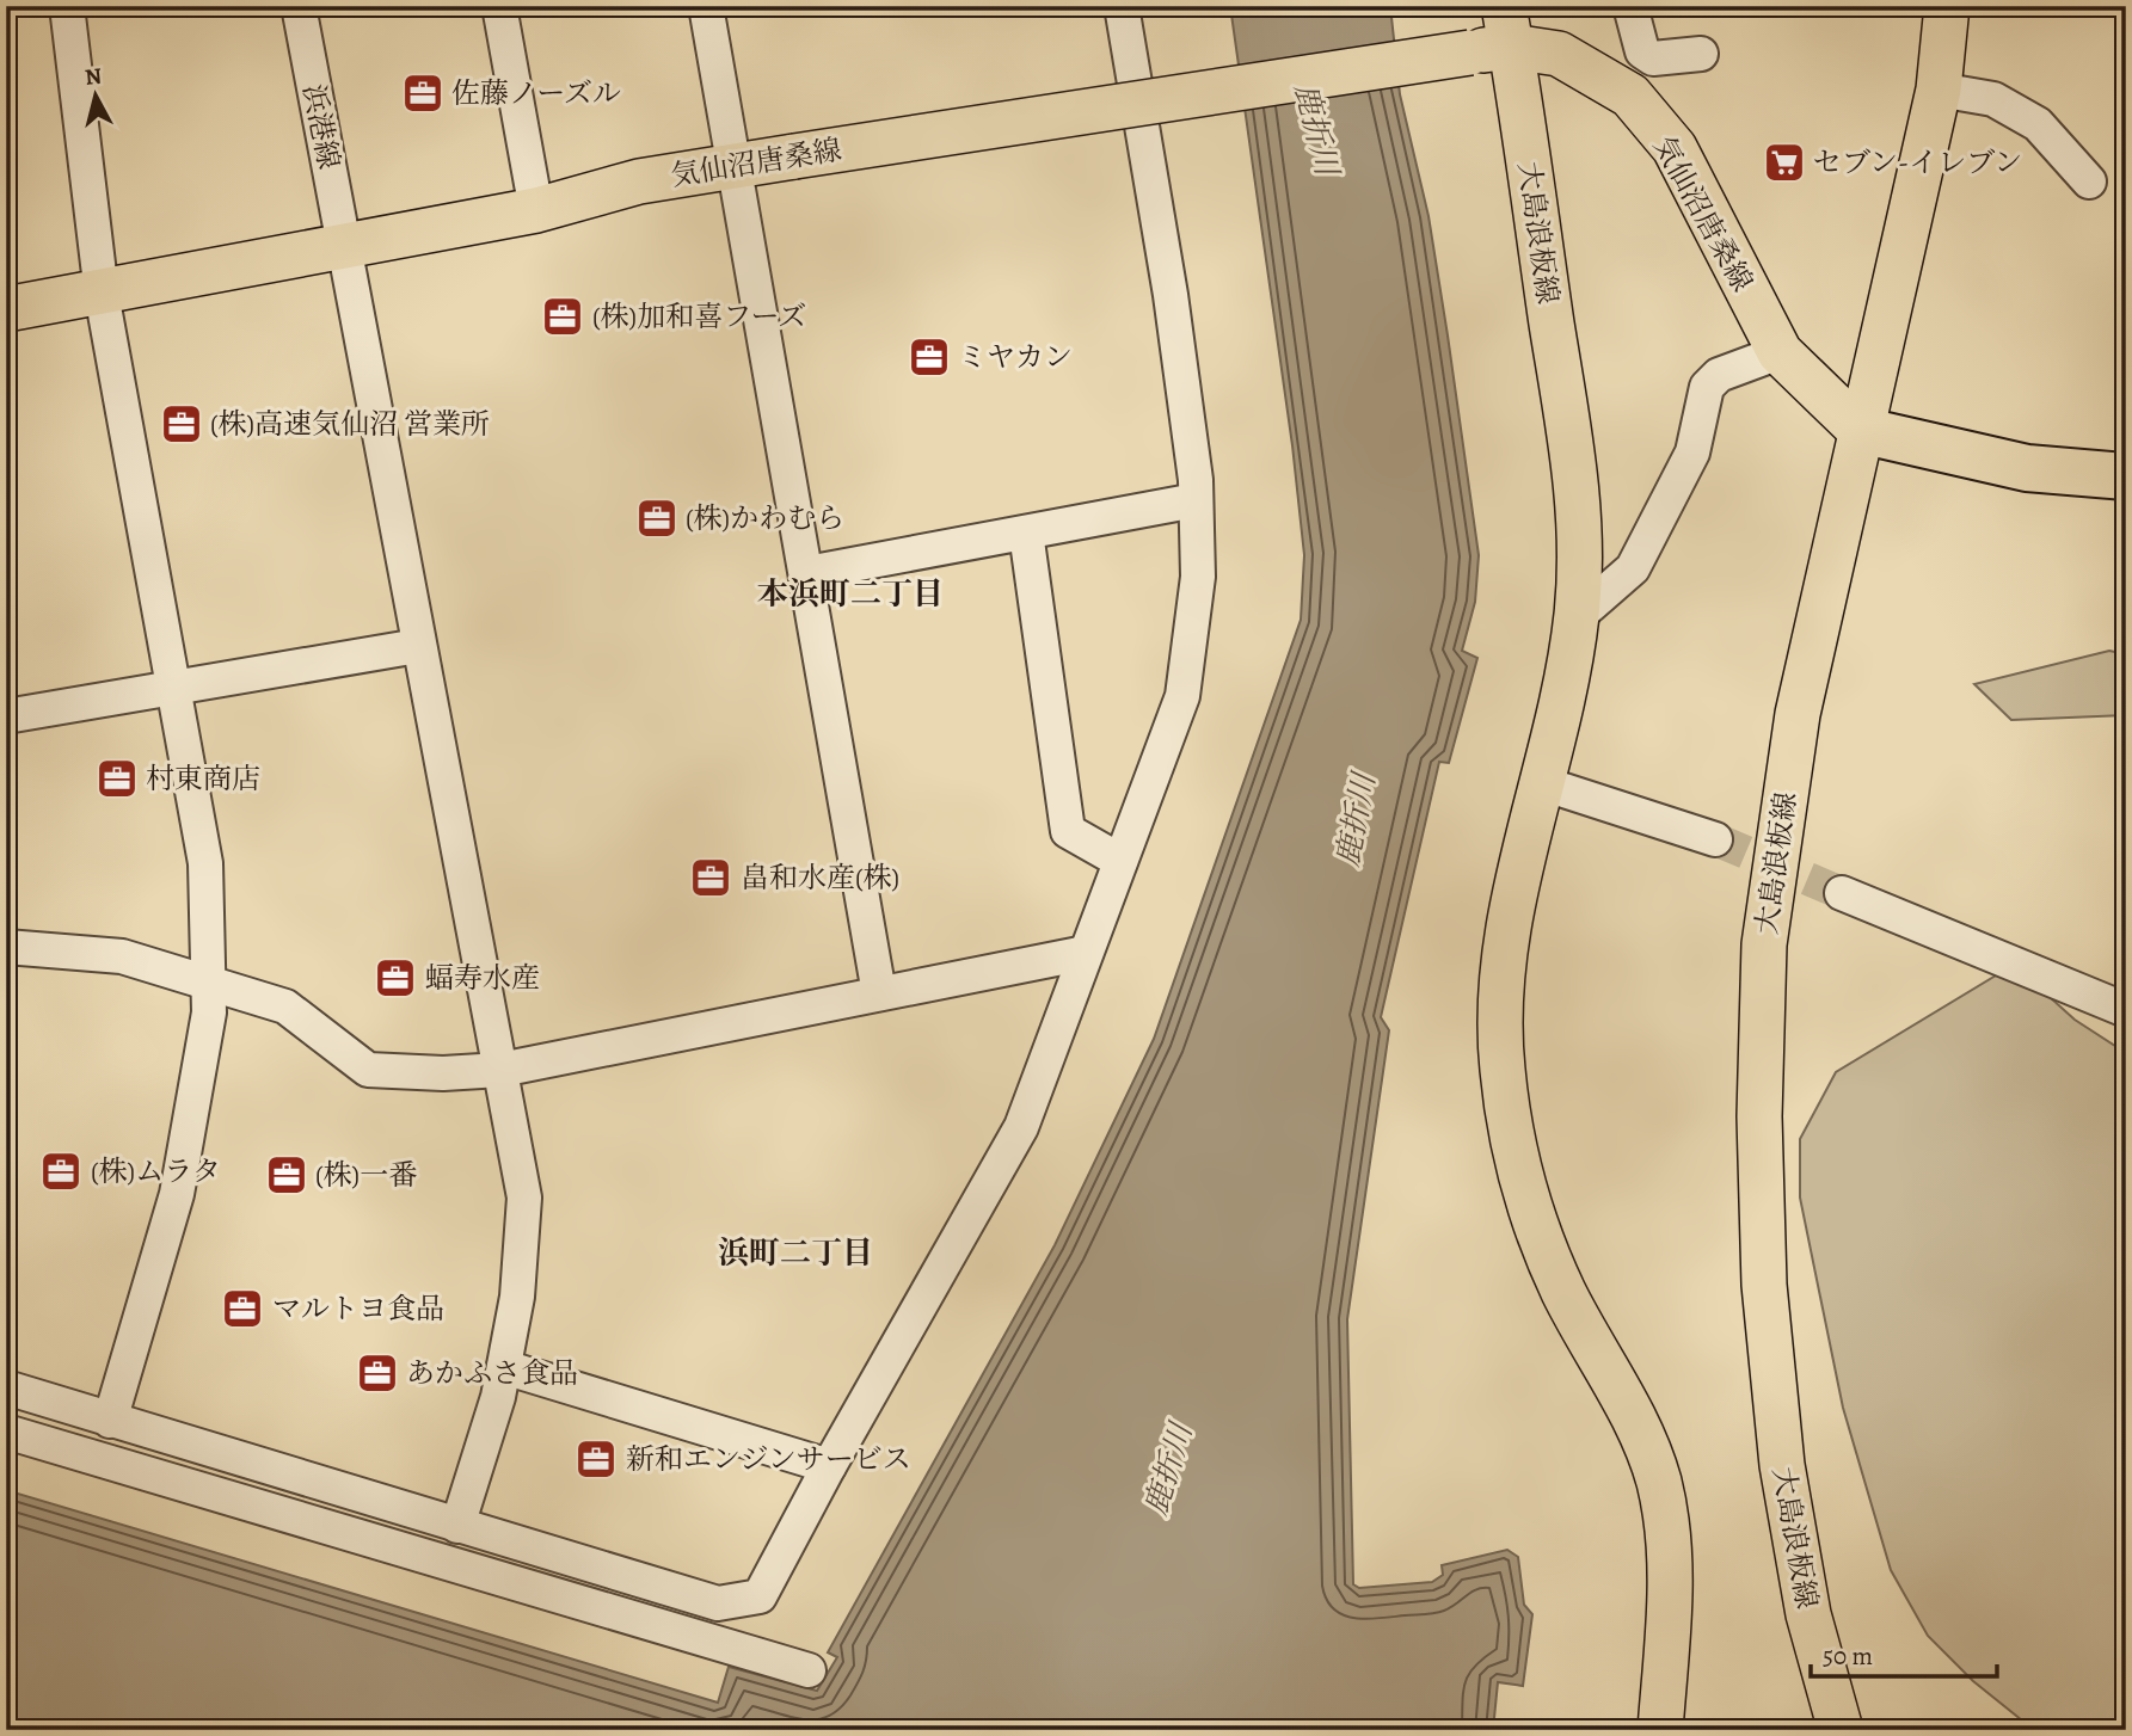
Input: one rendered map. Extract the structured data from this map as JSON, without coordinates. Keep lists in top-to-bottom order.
{
  "streets": {
    "main road": ["気仙沼唐桑線", "大島浪板線"],
    "street": ["浜港線"]
  },
  "crossings": [
    ["浜港線", "気仙沼唐桑線"],
    ["気仙沼唐桑線", "大島浪板線"]
  ],
  "districts": ["本浜町二丁目", "浜町二丁目"],
  "water": ["鹿折川"],
  "places": {
    "office": [
      "佐藤ノーズル",
      "(株)加和喜フーズ",
      "ミヤカン",
      "(株)高速気仙沼 営業所",
      "(株)かわむら",
      "村東商店",
      "畠和水産(株)",
      "蝠寿水産",
      "(株)ムラタ",
      "(株)一番",
      "マルトヨ食品",
      "あかふさ食品",
      "新和エンジンサービス"
    ],
    "supermarket": ["セブン-イレブン"]
  },
  "scale_bar": "50 m",
  "north": "top"
}
